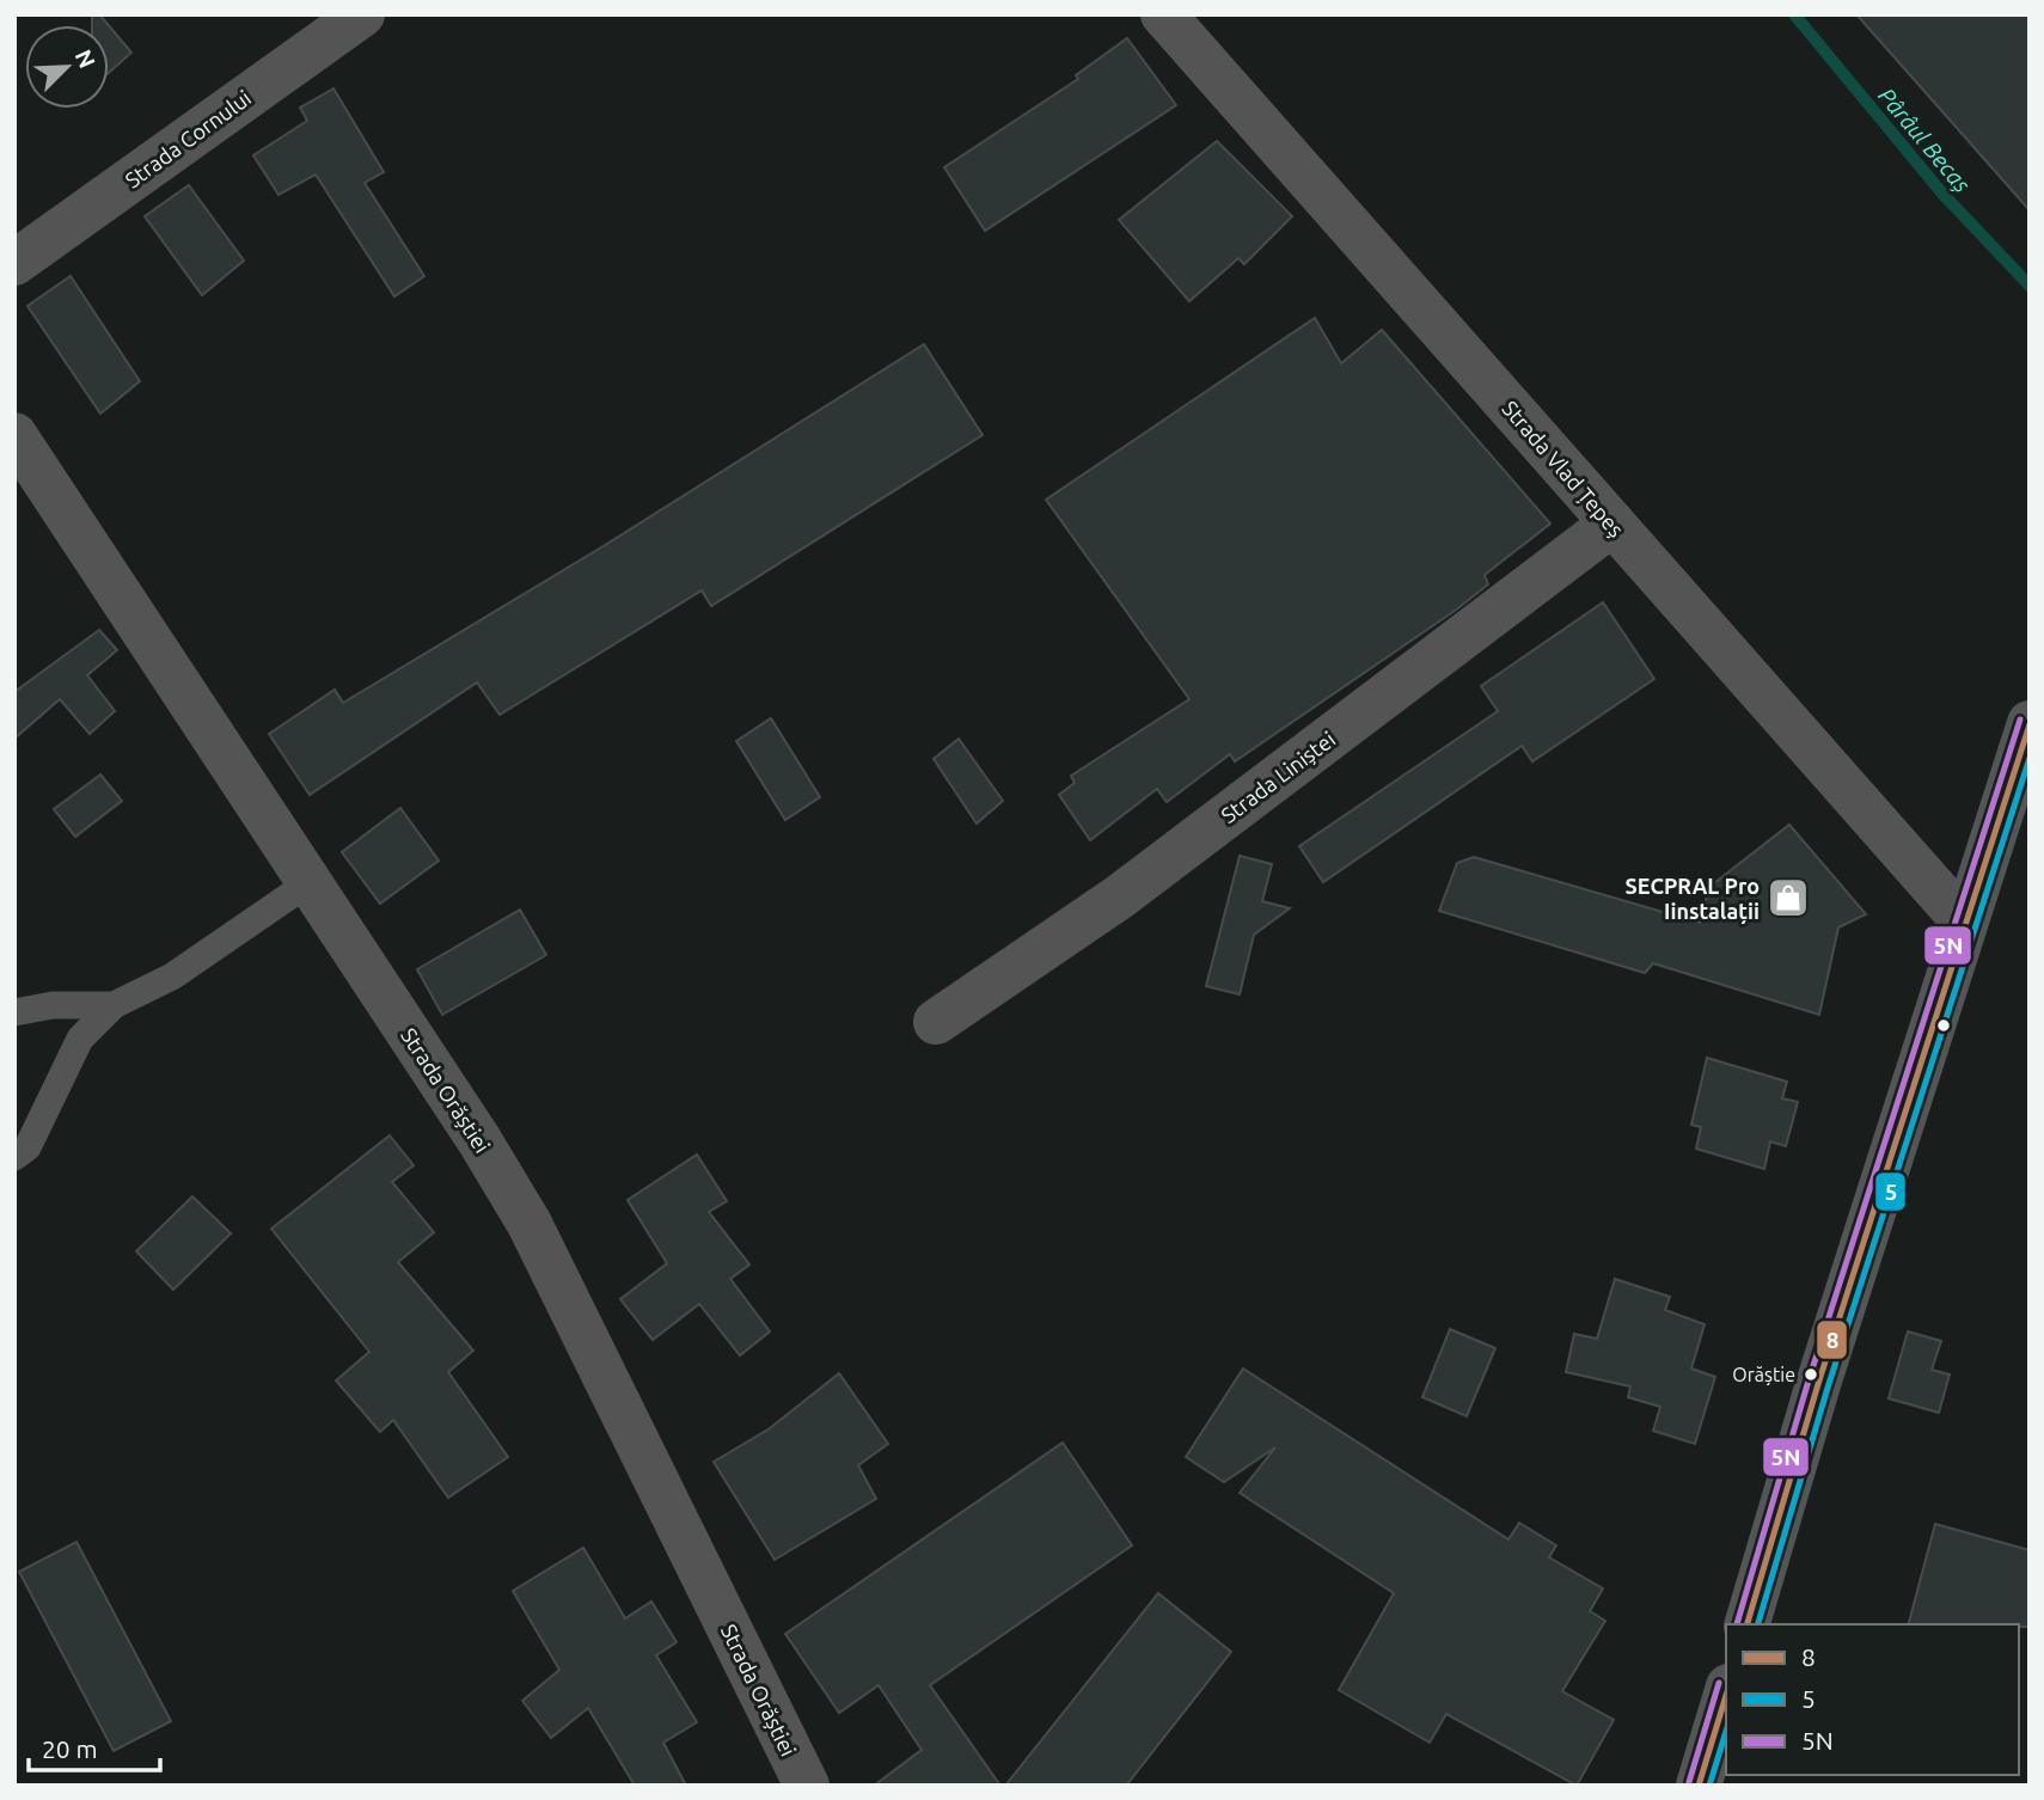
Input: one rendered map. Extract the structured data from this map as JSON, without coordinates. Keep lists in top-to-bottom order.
{
  "streets": {
    "street": [
      "Strada Cornului",
      "Strada Vlad Țepeș",
      "Strada Liniștei",
      "Strada Orăștiei"
    ]
  },
  "crossings": [
    ["Strada Vlad Țepeș", "Strada Liniștei"]
  ],
  "water": ["Pârâul Becaș"],
  "places": {
    "shop": ["SECPRAL Pro Iinstalații"],
    "other": ["Orăștie"]
  },
  "lines": ["transit line 5N", "transit line 8", "transit line 5"],
  "legend": ["8", "5", "5N"],
  "scale_bar": "20 m",
  "north": "top right"
}
